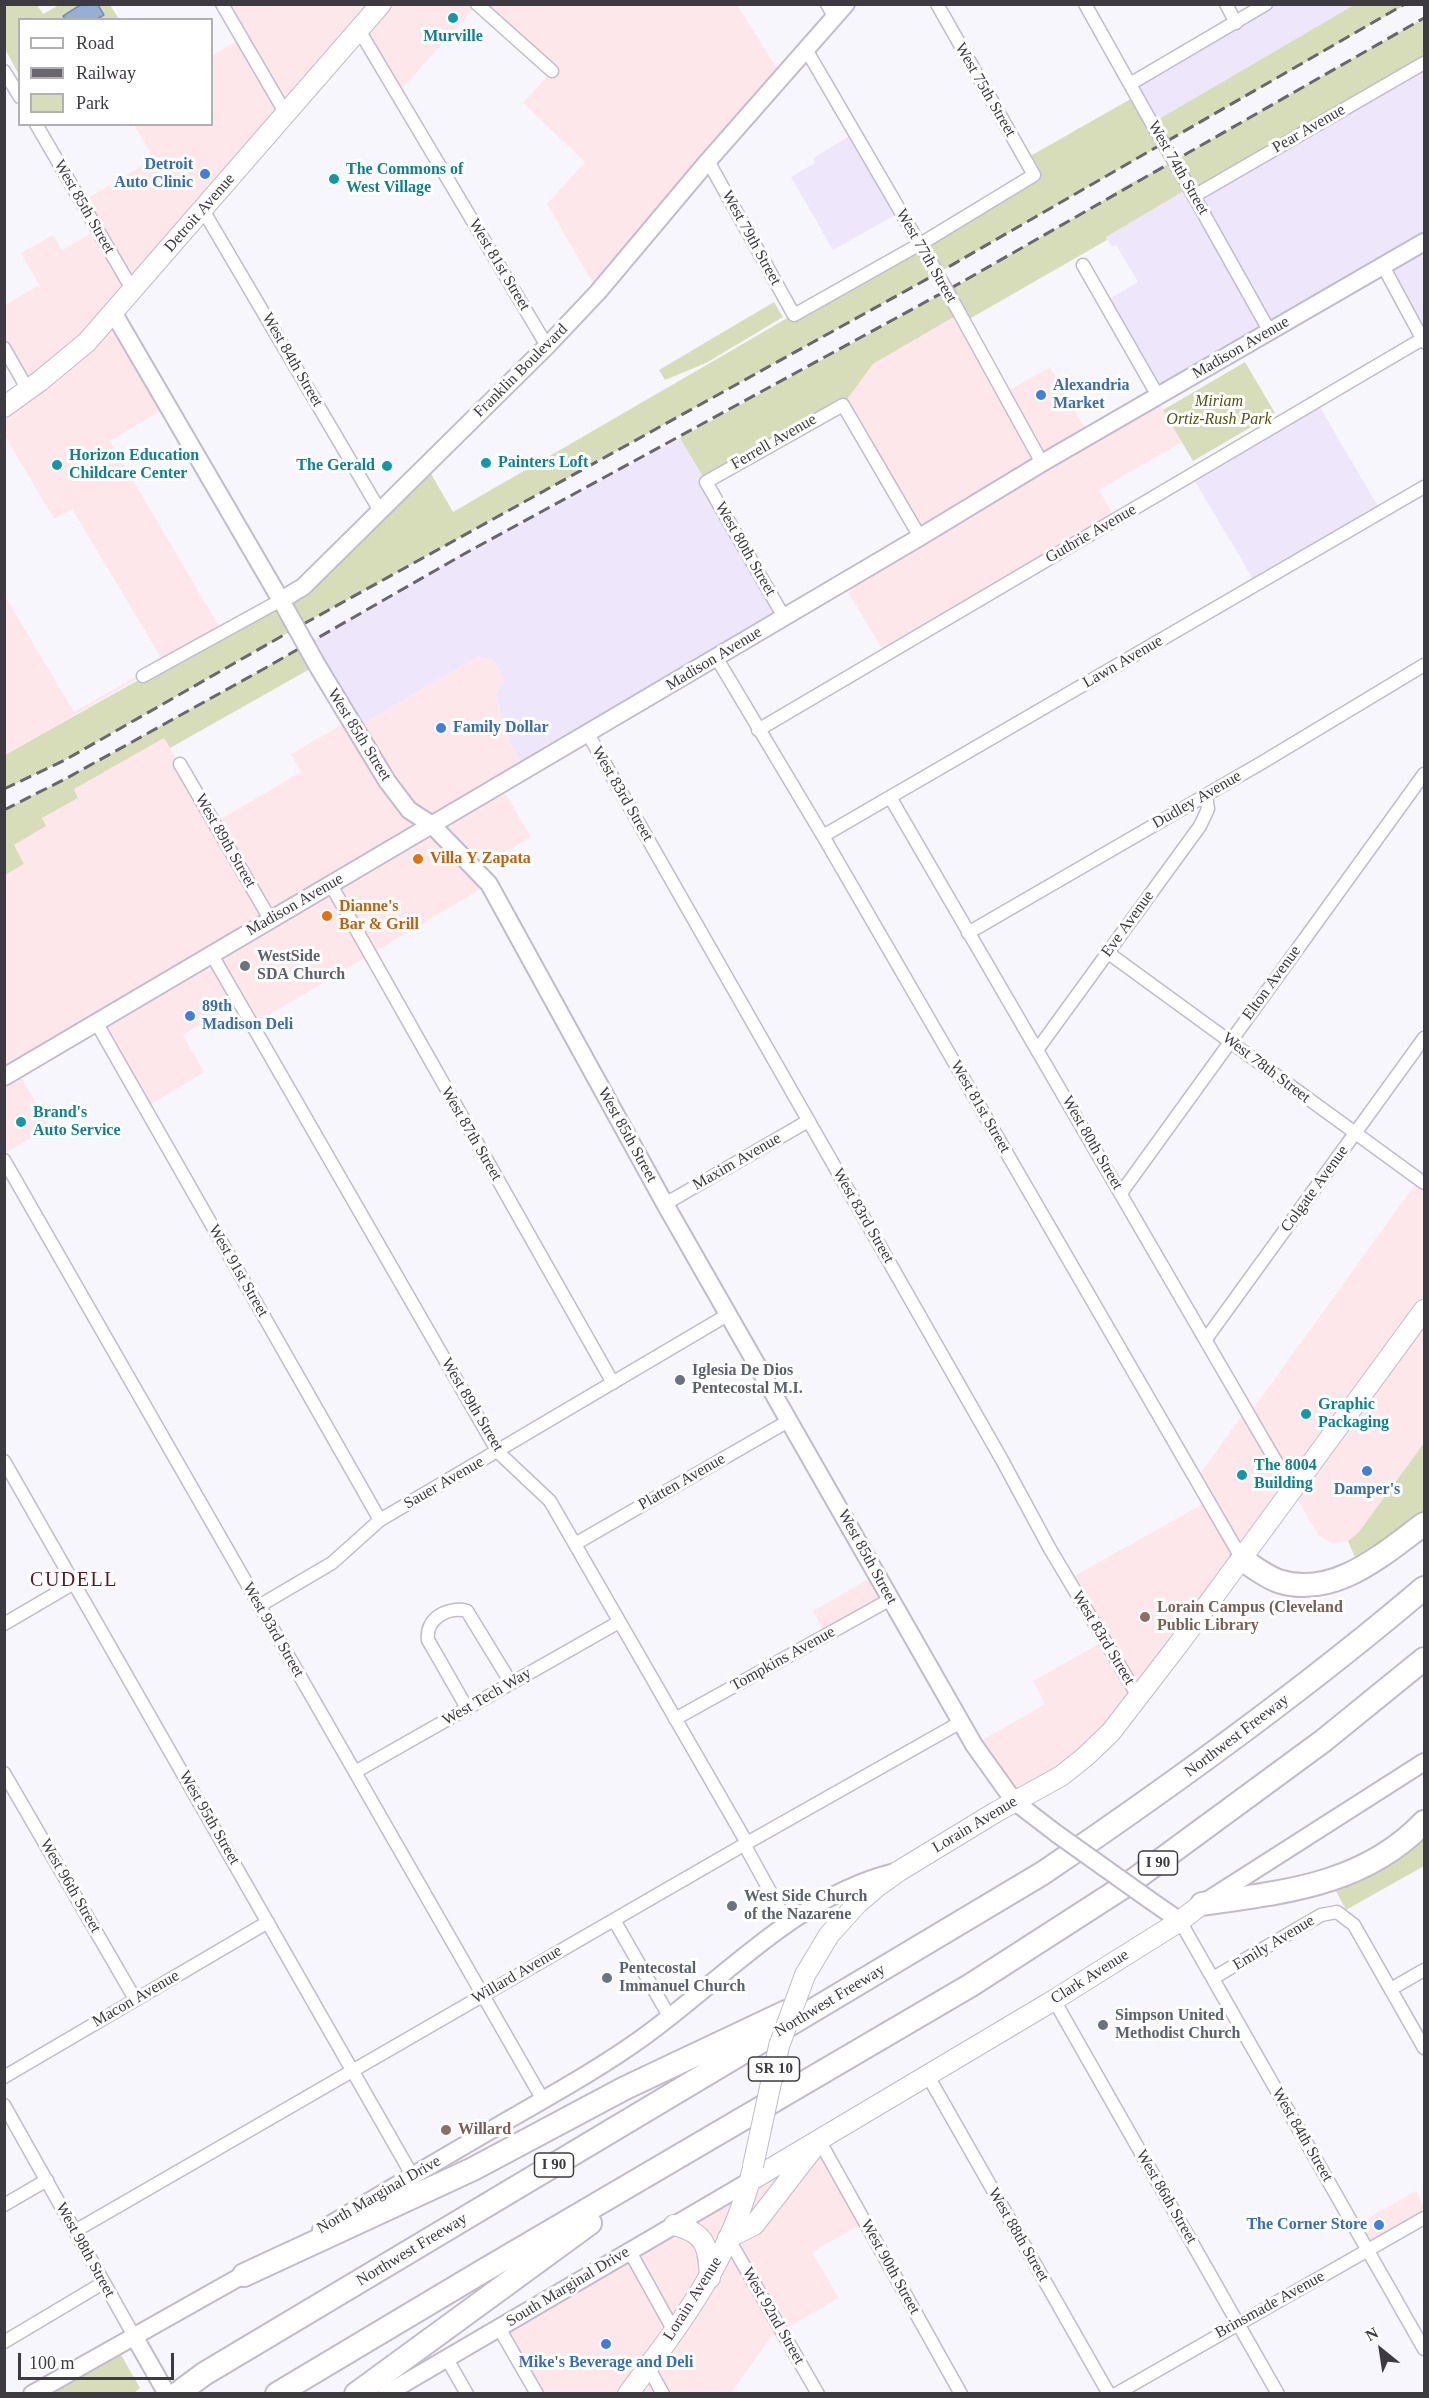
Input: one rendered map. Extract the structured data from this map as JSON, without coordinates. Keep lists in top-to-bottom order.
{
  "streets": {
    "highway": ["Northwest Freeway", "I 90"],
    "main road": [
      "Detroit Avenue",
      "Lorain Avenue",
      "Clark Avenue",
      "SR 10"
    ],
    "street": [
      "West 75th Street",
      "Pear Avenue",
      "West 74th Street",
      "West 85th Street",
      "West 79th Street",
      "West 77th Street",
      "West 81st Street",
      "Madison Avenue",
      "West 84th Street",
      "Franklin Boulevard",
      "Ferrell Avenue",
      "Guthrie Avenue",
      "West 80th Street",
      "Lawn Avenue",
      "West 83rd Street",
      "Dudley Avenue",
      "West 89th Street",
      "Eve Avenue",
      "Elton Avenue",
      "West 78th Street",
      "West 87th Street",
      "Maxim Avenue",
      "Colgate Avenue",
      "West 91st Street",
      "Platten Avenue",
      "Sauer Avenue",
      "West 93rd Street",
      "Tompkins Avenue",
      "West Tech Way",
      "West 95th Street",
      "West 96th Street",
      "Emily Avenue",
      "Willard Avenue",
      "Macon Avenue",
      "North Marginal Drive",
      "West 86th Street",
      "West 88th Street",
      "West 98th Street",
      "West 90th Street",
      "South Marginal Drive",
      "Brinsmade Avenue",
      "West 92nd Street"
    ]
  },
  "crossings": [
    ["West 75th Street", "West 79th Street"],
    ["West 75th Street", "West 77th Street"],
    ["Pear Avenue", "West 74th Street"],
    ["West 74th Street", "Madison Avenue"],
    ["West 85th Street", "Detroit Avenue"],
    ["West 85th Street", "Madison Avenue"],
    ["West 85th Street", "West 84th Street"],
    ["West 85th Street", "Franklin Boulevard"],
    ["West 85th Street", "Maxim Avenue"],
    ["West 85th Street", "Platten Avenue"],
    ["West 85th Street", "Sauer Avenue"],
    ["West 85th Street", "Tompkins Avenue"],
    ["West 85th Street", "Lorain Avenue"],
    ["West 85th Street", "Willard Avenue"],
    ["West 85th Street", "Clark Avenue"],
    ["Detroit Avenue", "West 81st Street"],
    ["Detroit Avenue", "West 84th Street"],
    ["West 79th Street", "West 77th Street"],
    ["West 79th Street", "Franklin Boulevard"],
    ["West 77th Street", "Madison Avenue"],
    ["West 77th Street", "Franklin Boulevard"],
    ["West 81st Street", "Madison Avenue"],
    ["West 81st Street", "Franklin Boulevard"],
    ["West 81st Street", "Guthrie Avenue"],
    ["West 81st Street", "Lawn Avenue"],
    ["West 81st Street", "Lorain Avenue"],
    ["Madison Avenue", "Ferrell Avenue"],
    ["Madison Avenue", "West 80th Street"],
    ["Madison Avenue", "West 83rd Street"],
    ["Madison Avenue", "West 89th Street"],
    ["Madison Avenue", "West 87th Street"],
    ["Madison Avenue", "West 91st Street"],
    ["West 84th Street", "Franklin Boulevard"],
    ["West 84th Street", "Emily Avenue"],
    ["West 84th Street", "Clark Avenue"],
    ["West 84th Street", "Brinsmade Avenue"],
    ["Ferrell Avenue", "West 80th Street"],
    ["West 80th Street", "Lawn Avenue"],
    ["West 80th Street", "Dudley Avenue"],
    ["West 80th Street", "Eve Avenue"],
    ["West 80th Street", "Elton Avenue"],
    ["West 80th Street", "Colgate Avenue"],
    ["West 80th Street", "Lorain Avenue"],
    ["West 83rd Street", "Maxim Avenue"],
    ["West 83rd Street", "Lorain Avenue"],
    ["Dudley Avenue", "Eve Avenue"],
    ["West 89th Street", "Platten Avenue"],
    ["West 89th Street", "Sauer Avenue"],
    ["West 89th Street", "Tompkins Avenue"],
    ["West 89th Street", "West Tech Way"],
    ["West 89th Street", "Willard Avenue"],
    ["West 89th Street", "North Marginal Drive"],
    ["Eve Avenue", "West 78th Street"],
    ["Elton Avenue", "West 78th Street"],
    ["West 78th Street", "Colgate Avenue"],
    ["West 87th Street", "Sauer Avenue"],
    ["West 91st Street", "Sauer Avenue"],
    ["Sauer Avenue", "West 93rd Street"],
    ["West 93rd Street", "West Tech Way"],
    ["West 93rd Street", "Willard Avenue"],
    ["West 93rd Street", "North Marginal Drive"],
    ["West 95th Street", "Willard Avenue"],
    ["West 95th Street", "Macon Avenue"],
    ["West 95th Street", "North Marginal Drive"],
    ["Lorain Avenue", "Clark Avenue"],
    ["Lorain Avenue", "North Marginal Drive"],
    ["Lorain Avenue", "South Marginal Drive"],
    ["Lorain Avenue", "West 92nd Street"],
    ["West 96th Street", "Macon Avenue"],
    ["Willard Avenue", "West 98th Street"],
    ["Clark Avenue", "West 86th Street"],
    ["Clark Avenue", "West 88th Street"],
    ["Clark Avenue", "West 90th Street"],
    ["Clark Avenue", "South Marginal Drive"],
    ["North Marginal Drive", "West 98th Street"],
    ["West 86th Street", "Brinsmade Avenue"]
  ],
  "districts": ["CUDELL"],
  "parks": ["Miriam Ortiz-Rush Park"],
  "places": [
    "Murville",
    "Detroit Auto Clinic",
    "The Commons of West Village",
    "Alexandria Market",
    "Painters Loft",
    "Horizon Education Childcare Center",
    "The Gerald",
    "Family Dollar",
    "Villa Y Zapata",
    "Dianne's Bar & Grill",
    "WestSide SDA Church",
    "89th Madison Deli",
    "Brand's Auto Service",
    "Iglesia De Dios Pentecostal M.I.",
    "Graphic Packaging",
    "Damper's",
    "The 8004 Building",
    "Lorain Campus (Cleveland Public Library",
    "West Side Church of the Nazarene",
    "Pentecostal Immanuel Church",
    "Simpson United Methodist Church",
    "Willard",
    "The Corner Store",
    "Mike's Beverage and Deli"
  ],
  "legend": ["Road", "Railway", "Park"],
  "scale_bar": "100 m",
  "north": "top left"
}
